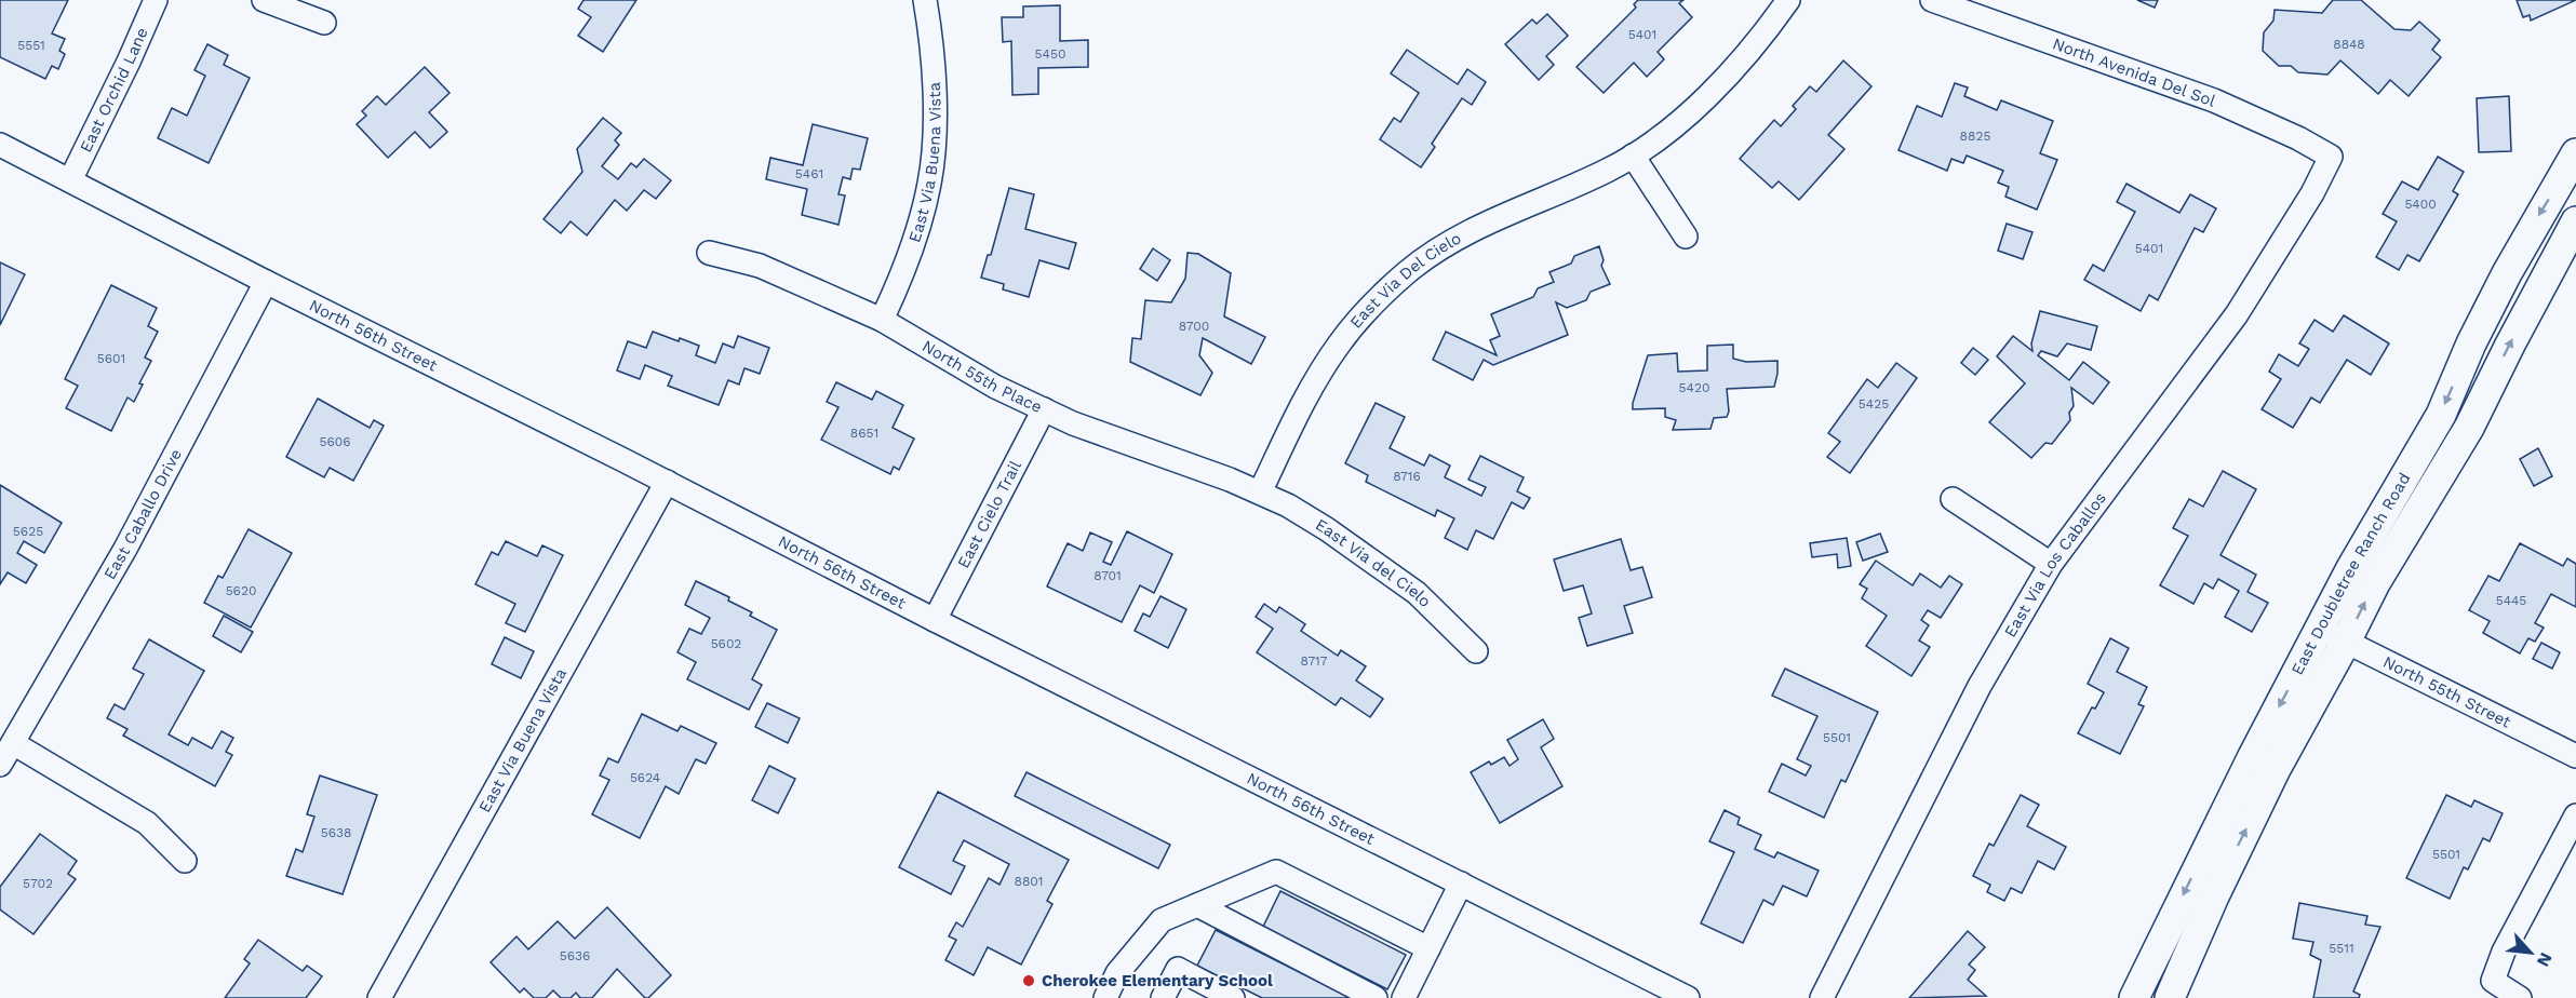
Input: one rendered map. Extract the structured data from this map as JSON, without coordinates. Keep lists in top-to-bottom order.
{
  "streets": {
    "main road": ["East Doubletree Ranch Road"],
    "street": [
      "North Avenida Del Sol",
      "East Orchid Lane",
      "East Via Buena Vista",
      "East Via Del Cielo",
      "North 56th Street",
      "North 55th Place",
      "East Caballo Drive",
      "East Cielo Trail",
      "East Via del Cielo",
      "East Via Los Caballos",
      "North 55th Street"
    ]
  },
  "crossings": [
    ["North Avenida Del Sol", "East Via Los Caballos"],
    ["East Orchid Lane", "North 56th Street"],
    ["East Via Buena Vista", "North 56th Street"],
    ["East Via Buena Vista", "North 55th Place"],
    ["East Via Del Cielo", "North 55th Place"],
    ["East Via Del Cielo", "East Via del Cielo"],
    ["North 56th Street", "East Caballo Drive"],
    ["North 56th Street", "East Cielo Trail"],
    ["North 55th Place", "East Cielo Trail"],
    ["North 55th Place", "East Via del Cielo"],
    ["East Doubletree Ranch Road", "North 55th Street"]
  ],
  "places": ["Cherokee Elementary School"],
  "house_numbers": [
    "5401",
    "8848",
    "5551",
    "5450",
    "8825",
    "5461",
    "5400",
    "5401",
    "8700",
    "5601",
    "5420",
    "5425",
    "8651",
    "5606",
    "8716",
    "5625",
    "8701",
    "5620",
    "5445",
    "5602",
    "8717",
    "5501",
    "5624",
    "5638",
    "5501",
    "8801",
    "5702",
    "5511",
    "5636"
  ],
  "north": "bottom right"
}
